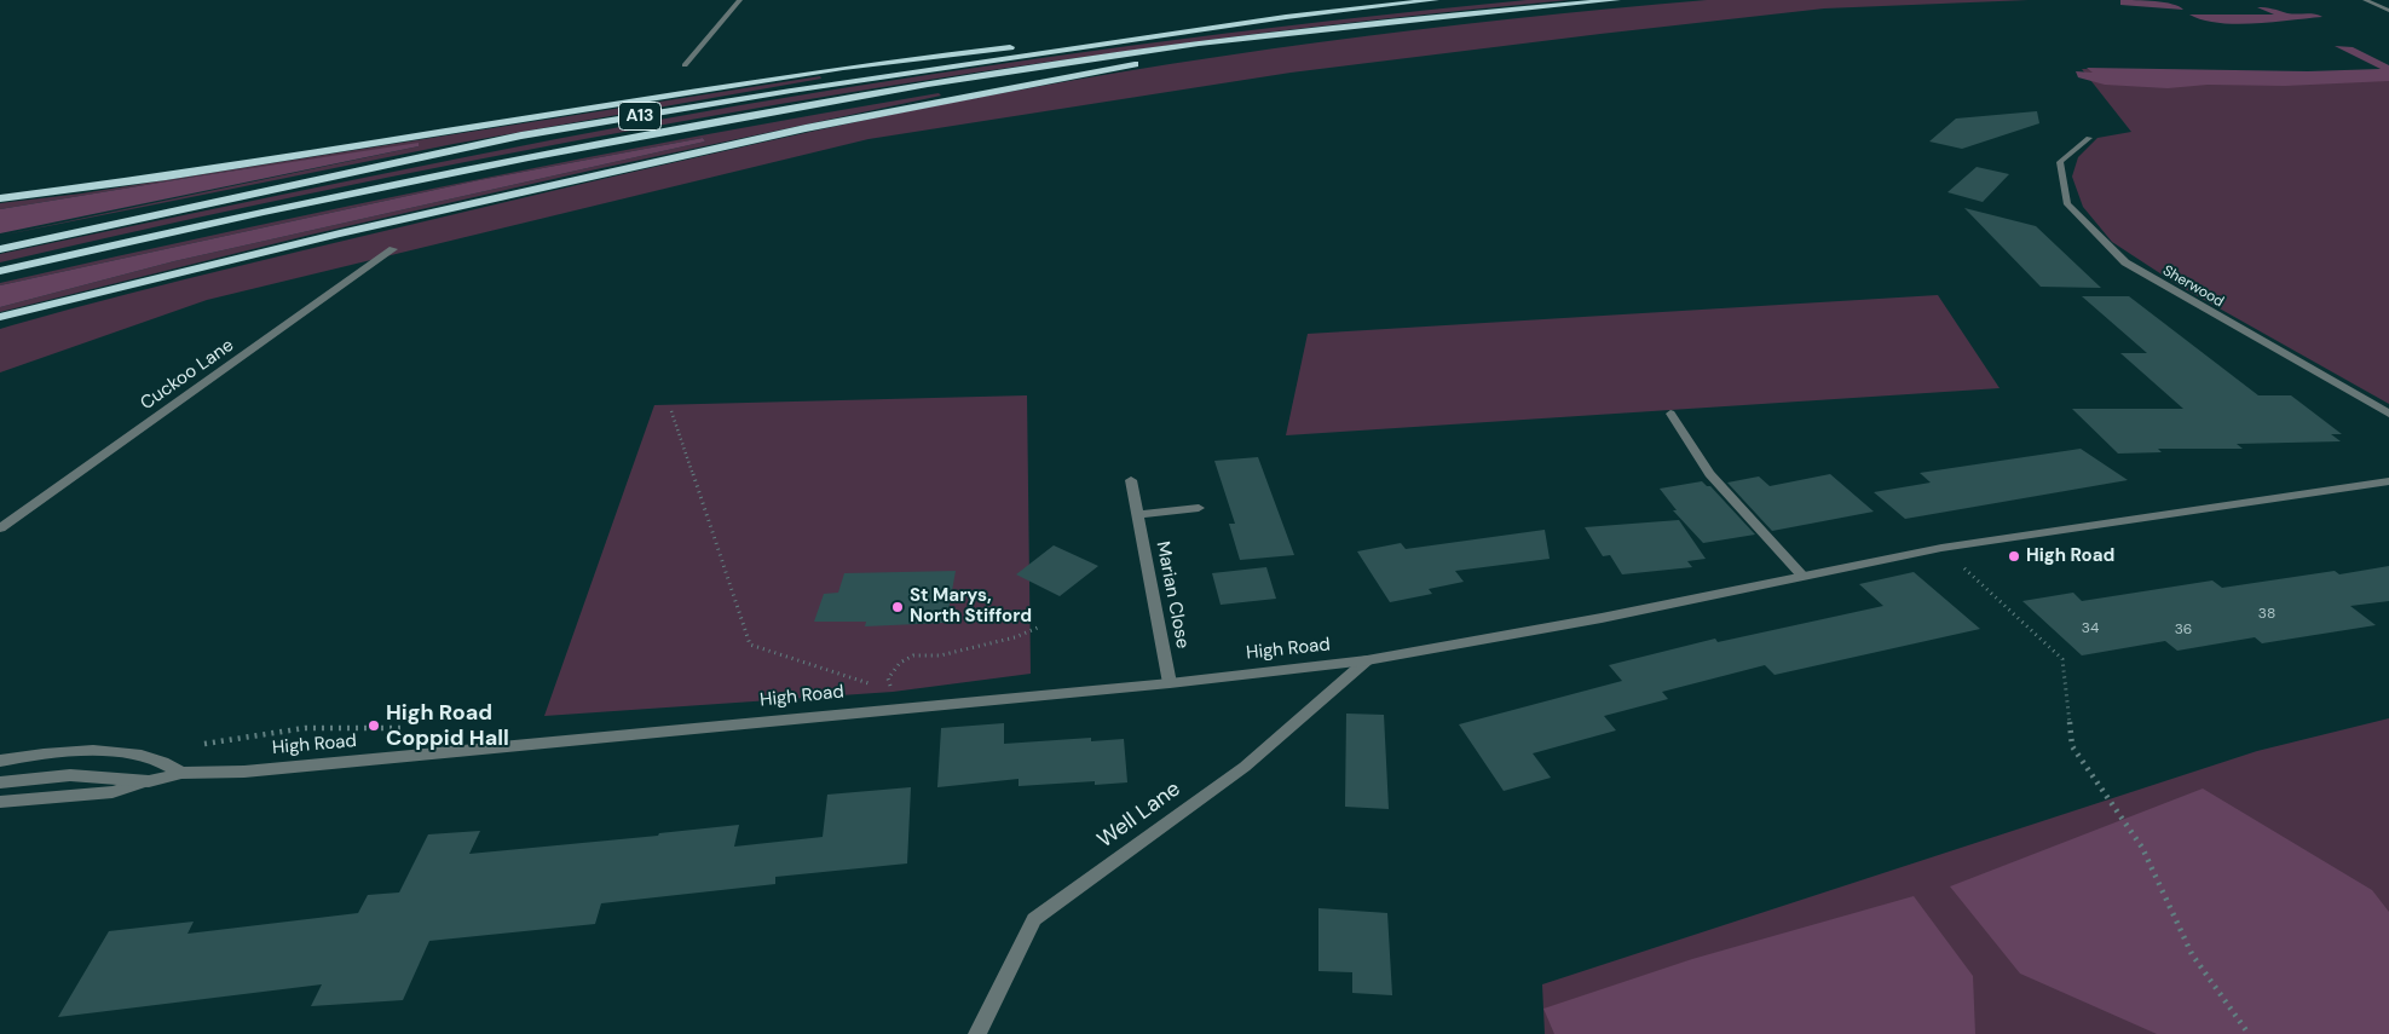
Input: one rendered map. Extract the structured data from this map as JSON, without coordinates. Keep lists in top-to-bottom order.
{
  "streets": {
    "highway": ["A13"],
    "street": [
      "Sherwood",
      "Cuckoo Lane",
      "Marian Close",
      "High Road",
      "Well Lane"
    ]
  },
  "crossings": [
    ["Marian Close", "High Road"],
    ["High Road", "Well Lane"]
  ],
  "places": ["High Road", "St Marys, North Stifford", "High Road Coppid Hall"],
  "house_numbers": ["38", "34", "36"]
}
